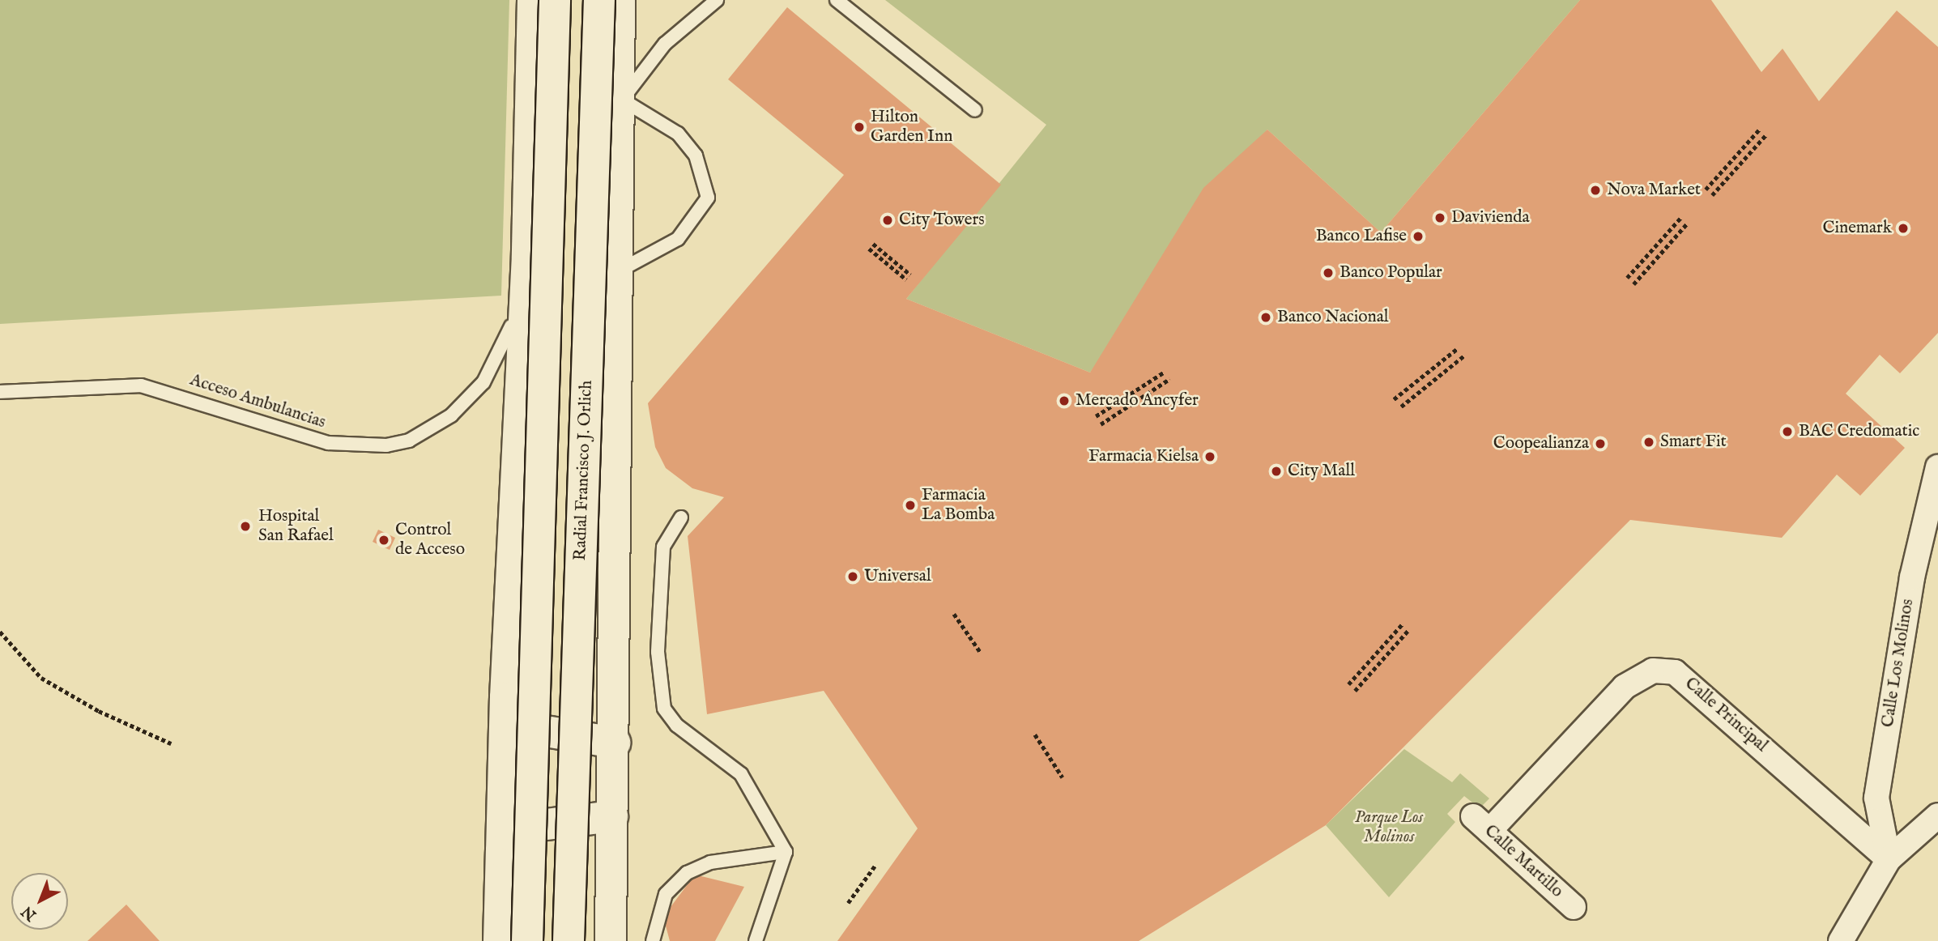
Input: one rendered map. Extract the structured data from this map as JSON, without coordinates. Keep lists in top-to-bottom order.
{
  "streets": {
    "main road": ["Radial Francisco J. Orlich"],
    "street": ["Calle Los Molinos", "Calle Principal", "Calle Martillo"],
    "lane": ["Acceso Ambulancias"]
  },
  "crossings": [
    ["Calle Los Molinos", "Calle Principal"],
    ["Calle Principal", "Calle Martillo"]
  ],
  "parks": ["Parque Los Molinos"],
  "places": [
    "Hilton Garden Inn",
    "Nova Market",
    "Davivienda",
    "City Towers",
    "Cinemark",
    "Banco Lafise",
    "Banco Popular",
    "Banco Nacional",
    "Mercado Ancyfer",
    "BAC Credomatic",
    "Smart Fit",
    "Coopealianza",
    "Farmacia Kielsa",
    "City Mall",
    "Farmacia La Bomba",
    "Hospital San Rafael",
    "Control de Acceso",
    "Universal"
  ],
  "north": "bottom left"
}
